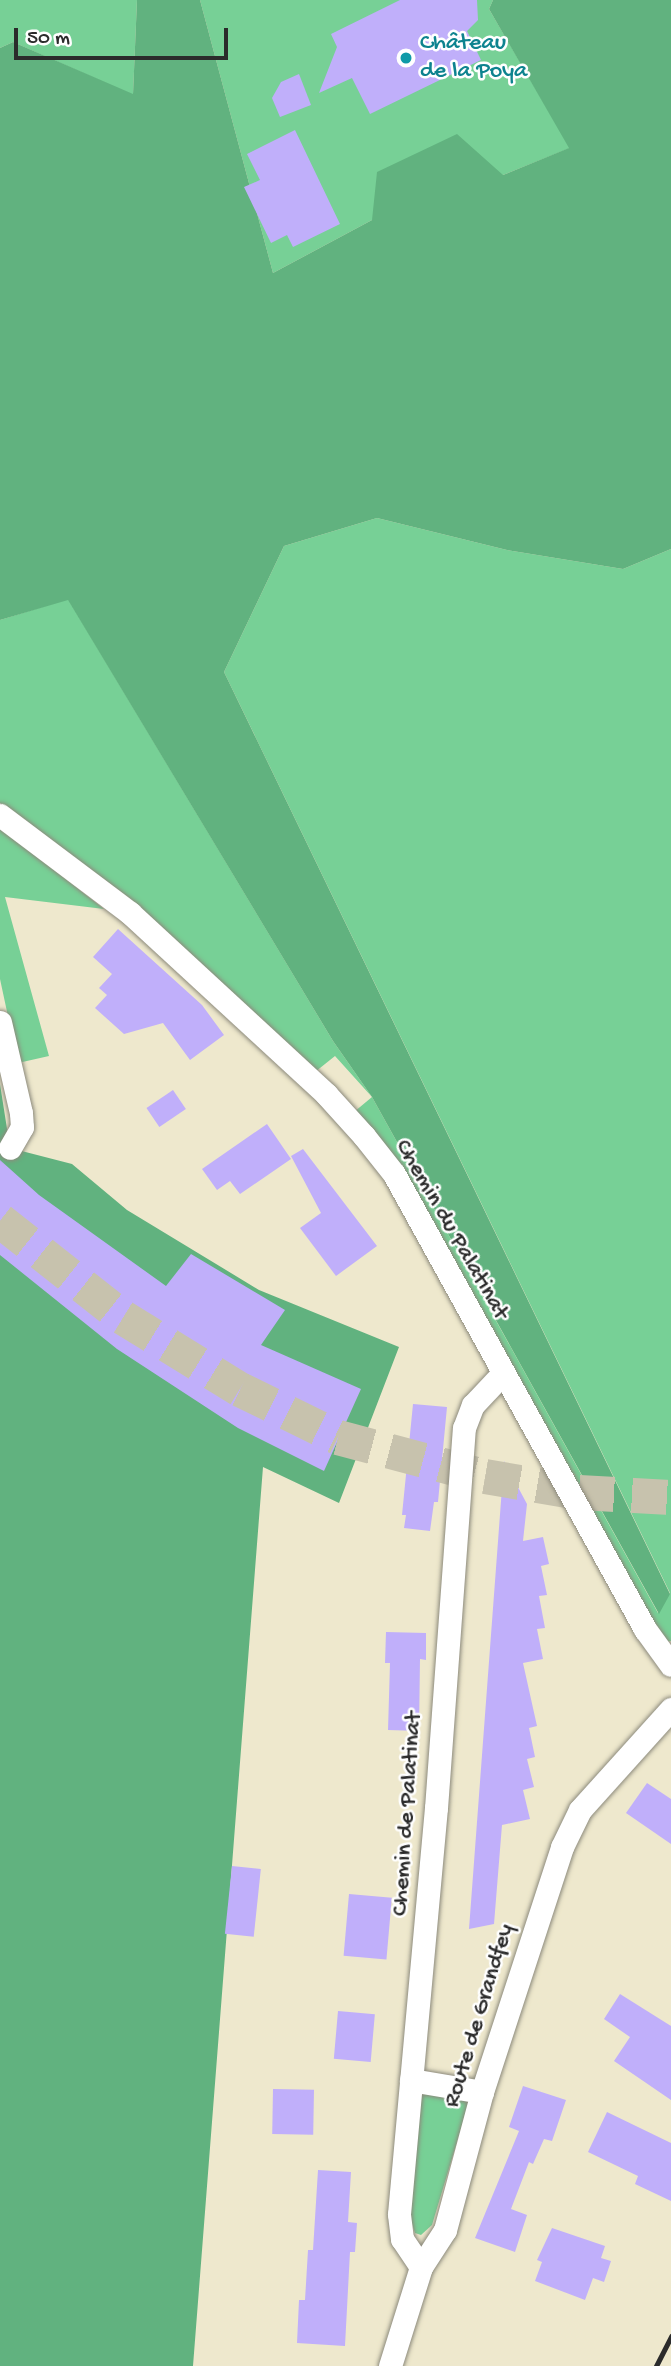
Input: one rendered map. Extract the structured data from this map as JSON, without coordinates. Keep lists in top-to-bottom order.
{
  "streets": {
    "street": ["Chemin du Palatinat", "Chemin de Palatinat", "Route de Grandfey"]
  },
  "crossings": [
    ["Chemin du Palatinat", "Chemin de Palatinat"],
    ["Chemin de Palatinat", "Route de Grandfey"]
  ],
  "places": ["Château de la Poya"],
  "scale_bar": "50 m"
}
